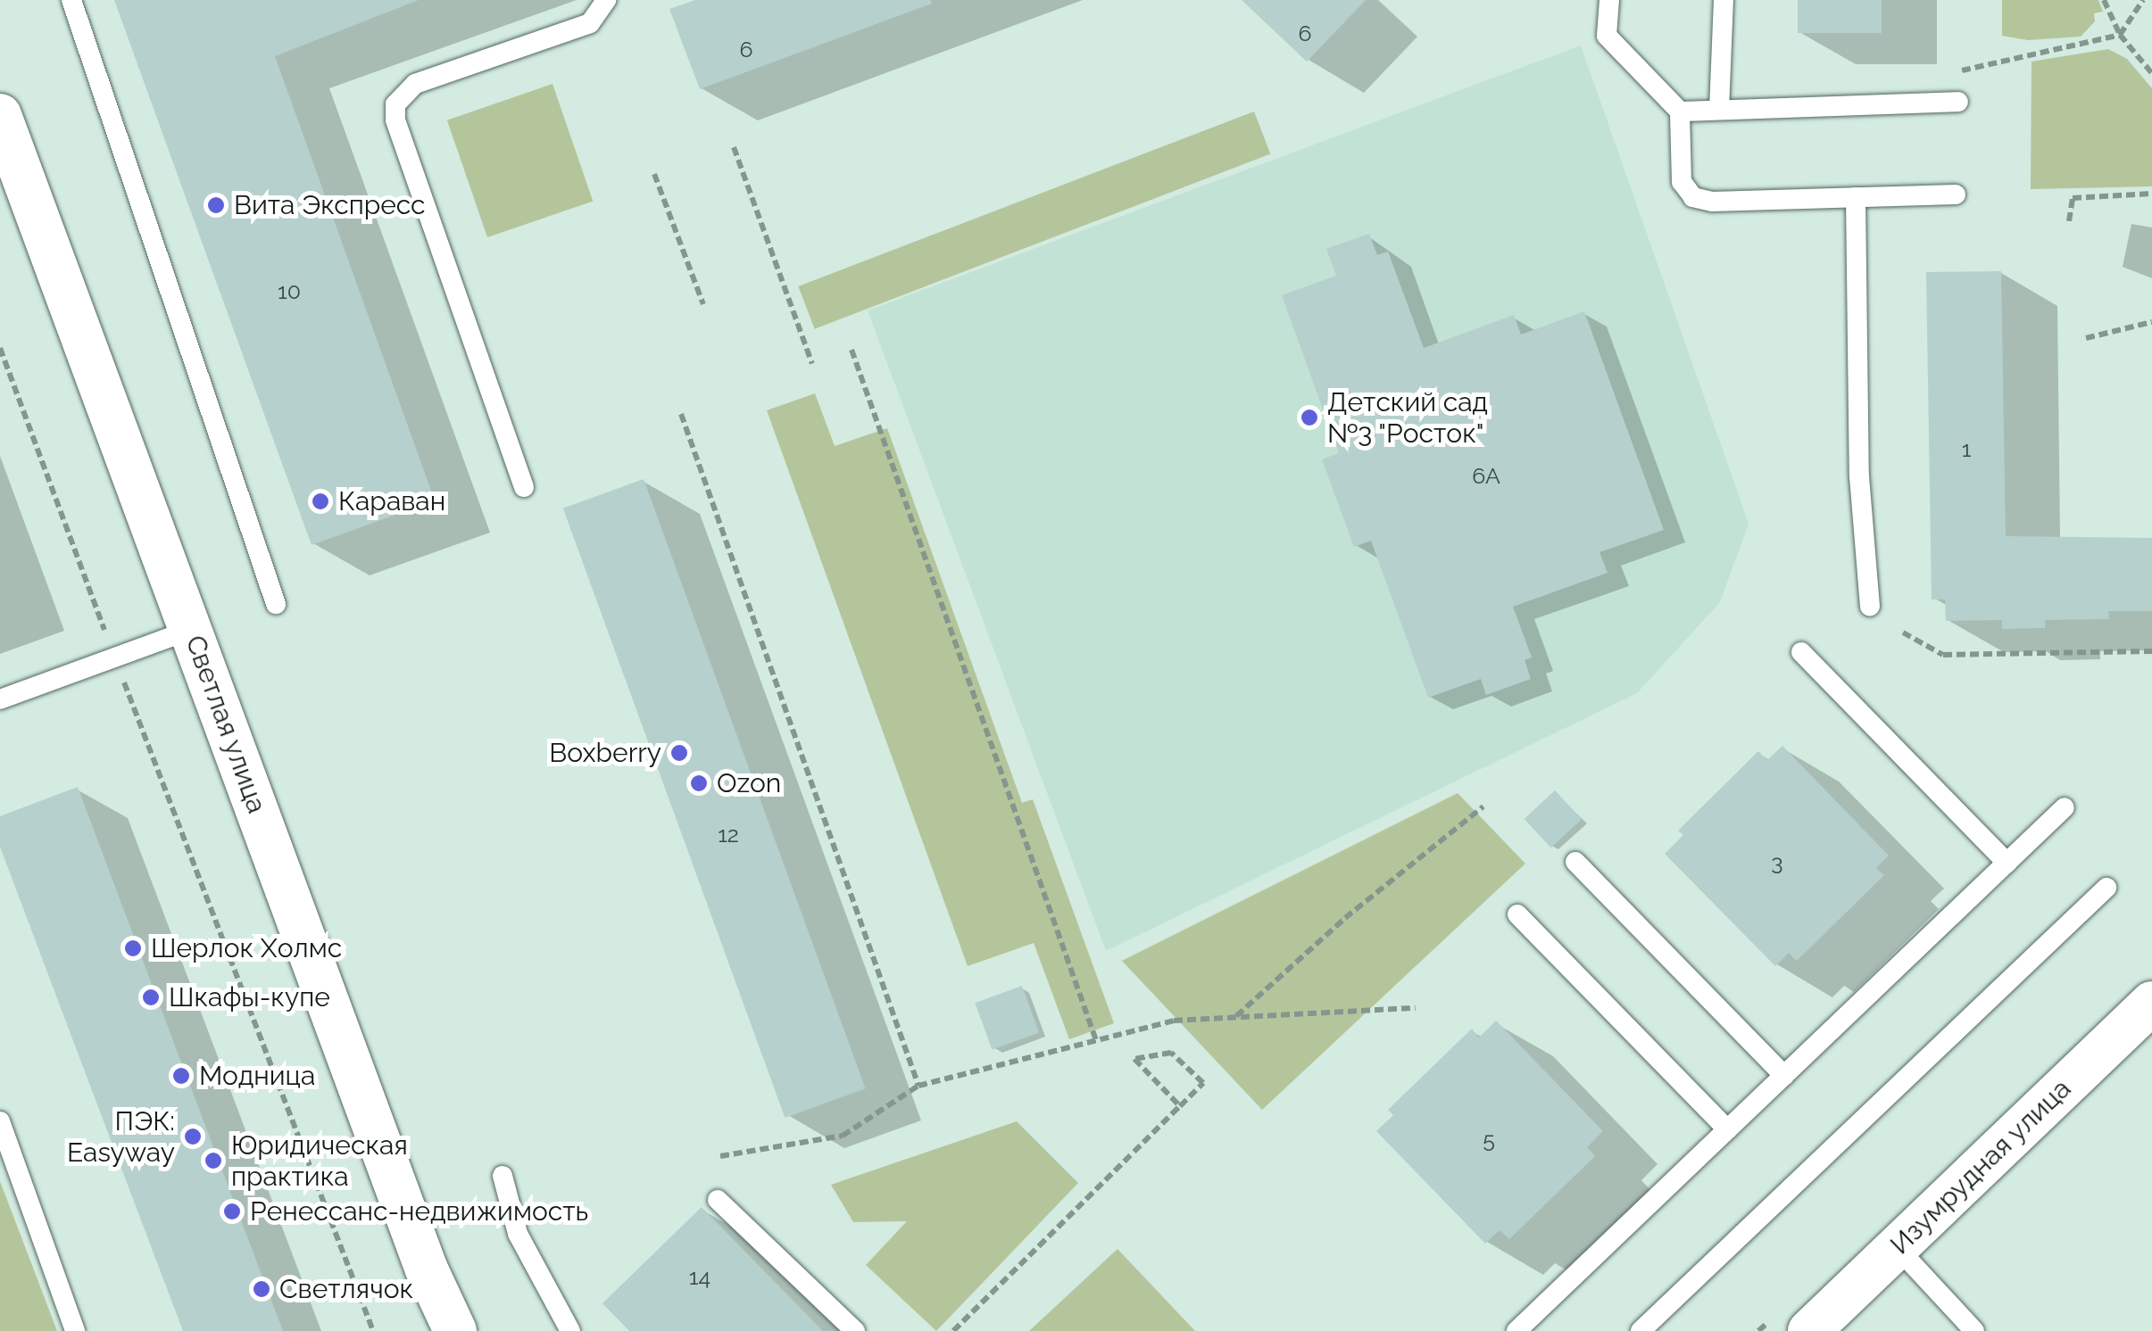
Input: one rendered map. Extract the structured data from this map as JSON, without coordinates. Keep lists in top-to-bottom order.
{
  "streets": {
    "street": ["Светлая улица", "Изумрудная улица"]
  },
  "places": [
    "Вита Экспресс",
    "Детский сад №3 \"Росток\"",
    "Караван",
    "Boxberry",
    "Ozon",
    "Шерлок Холмс",
    "Шкафы-купе",
    "Модница",
    "ПЭК: Easyway",
    "Юридическая практика",
    "Ренессанс-недвижимость",
    "Светлячок"
  ],
  "house_numbers": [
    "6",
    "6",
    "10",
    "1",
    "6А",
    "12",
    "3",
    "5",
    "14"
  ]
}
